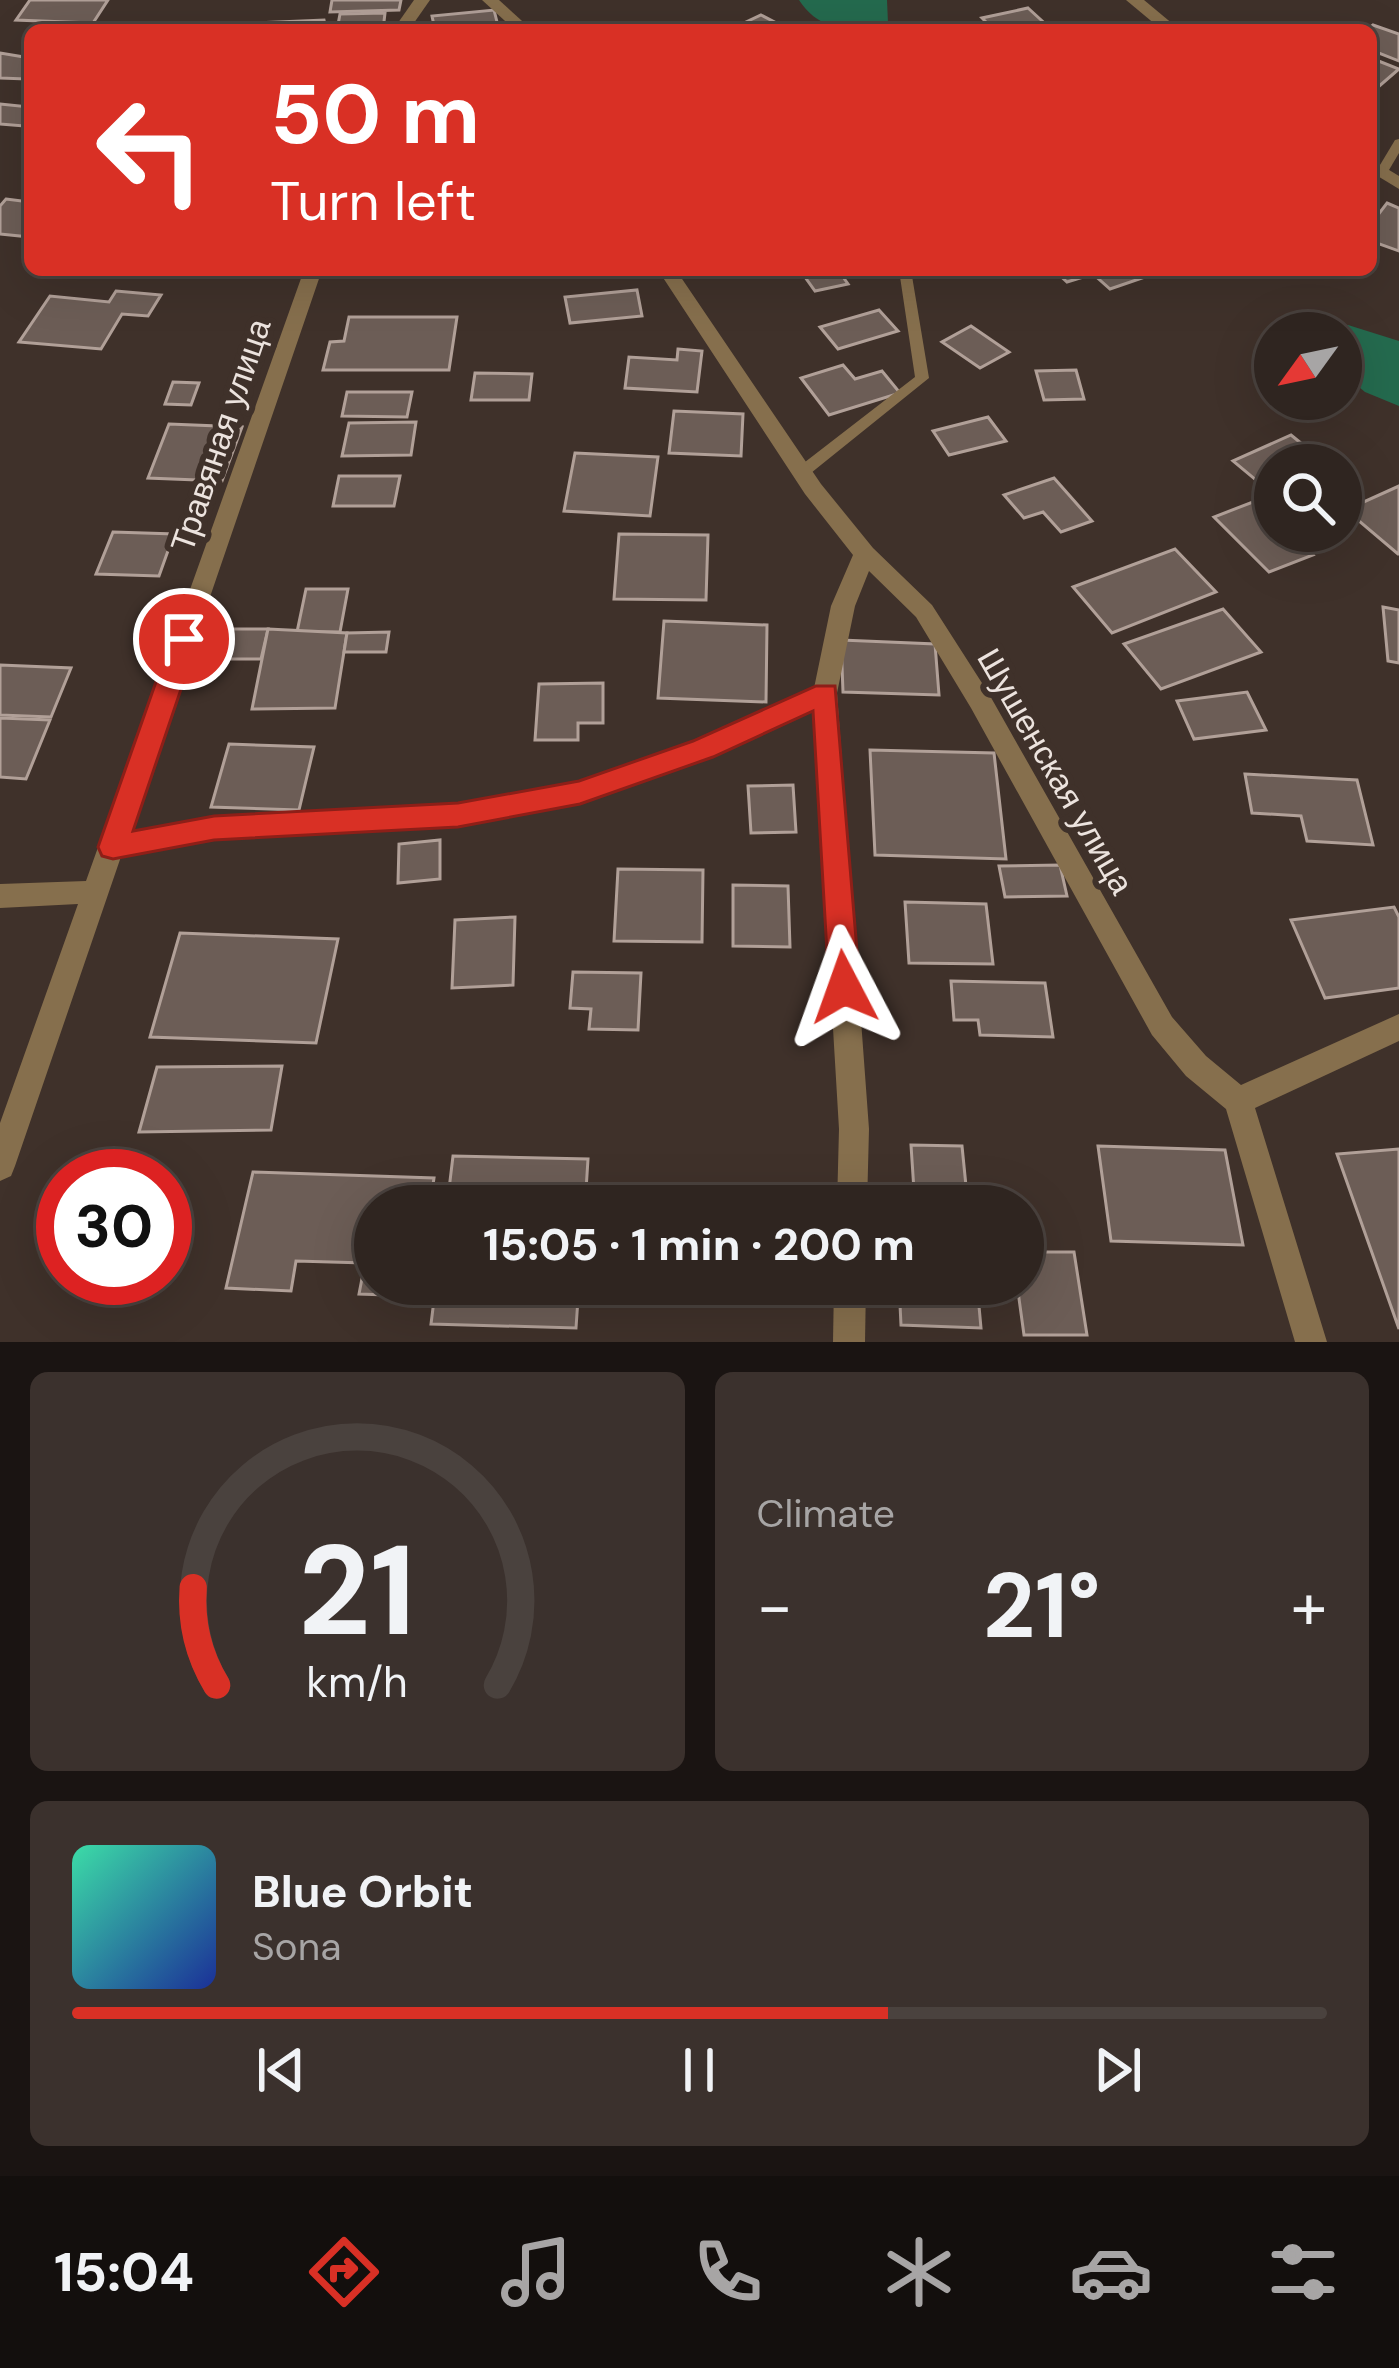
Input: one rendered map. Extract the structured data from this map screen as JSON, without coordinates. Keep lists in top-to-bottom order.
{
  "streets": {
    "street": ["Травяная улица", "Шушенская улица"]
  },
  "north": "bottom left",
  "page": {
    "turn": ["50 m", "Turn left"],
    "limit": "30",
    "trip": "15:05 · 1 min · 200 m",
    "tile": "Climate",
    "heat": ["−", "21°", "+"],
    "song": ["Blue Orbit", "Sona"],
    "tabs": "15:04",
    "gauge": ["21", "km/h"]
  }
}
